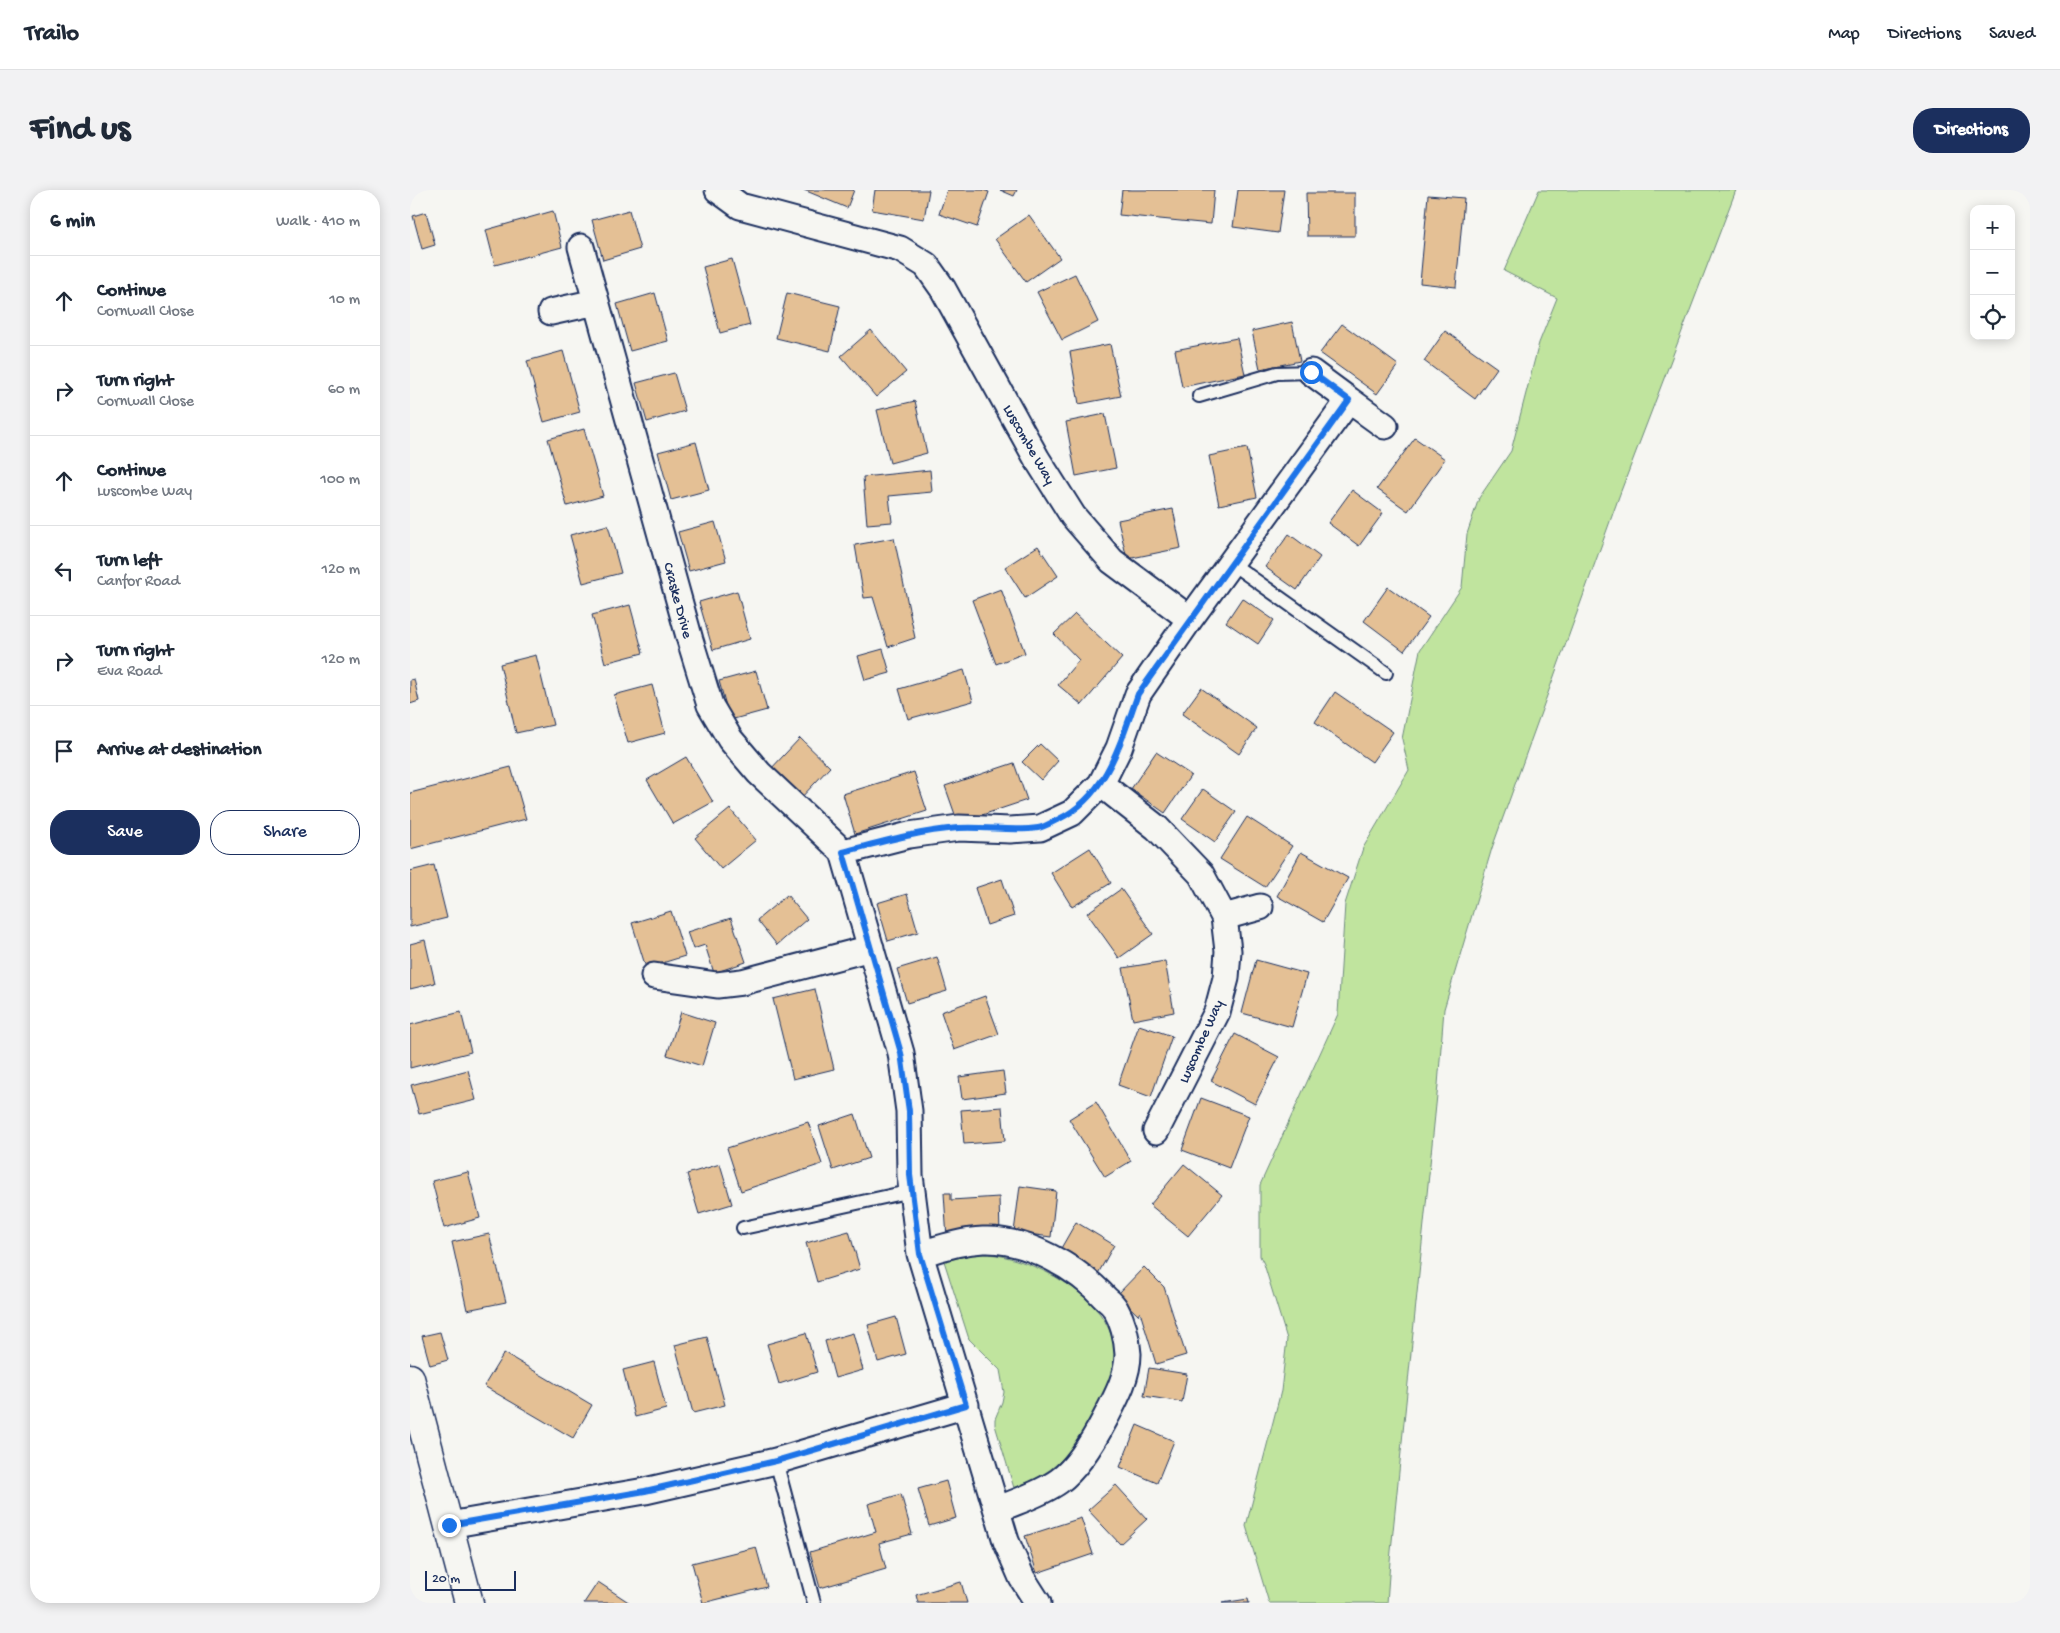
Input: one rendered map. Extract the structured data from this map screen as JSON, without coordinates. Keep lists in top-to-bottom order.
{
  "streets": {
    "street": ["Luscombe Way", "Craske Drive"]
  },
  "scale_bar": "20 m",
  "page": {
    "header": "Trailo",
    "nav": ["Map", "Directions", "Saved"],
    "buttons": [
      "Directions",
      ["Save", "Share"]
    ],
    "title": "Find us",
    "heading": ["6 min", "Walk · 410 m"],
    "map_buttons": ["+", "−"],
    "list": [
      ["Continue", "Cornwall Close", "10 m"],
      ["Turn right", "Cornwall Close", "60 m"],
      ["Continue", "Luscombe Way", "100 m"],
      ["Turn left", "Canfor Road", "120 m"],
      ["Turn right", "Eva Road", "120 m"],
      "Arrive at destination"
    ],
    "scale": "20 m"
  }
}
